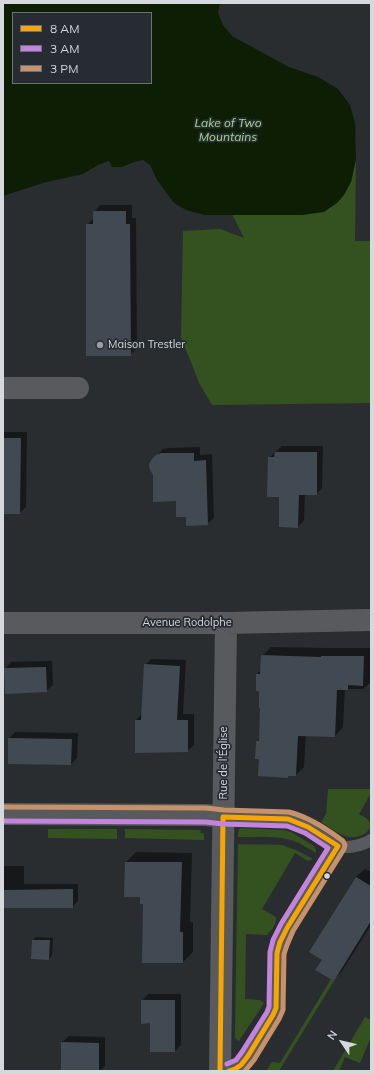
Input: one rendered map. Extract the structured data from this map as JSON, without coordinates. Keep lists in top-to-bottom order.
{
  "streets": {
    "street": ["Avenue Rodolphe", "Rue de l'Église"]
  },
  "crossings": [
    ["Avenue Rodolphe", "Rue de l'Église"]
  ],
  "water": ["Lake of Two Mountains"],
  "places": ["Maison Trestler"],
  "legend": ["8 AM", "3 AM", "3 PM"],
  "north": "top left"
}
